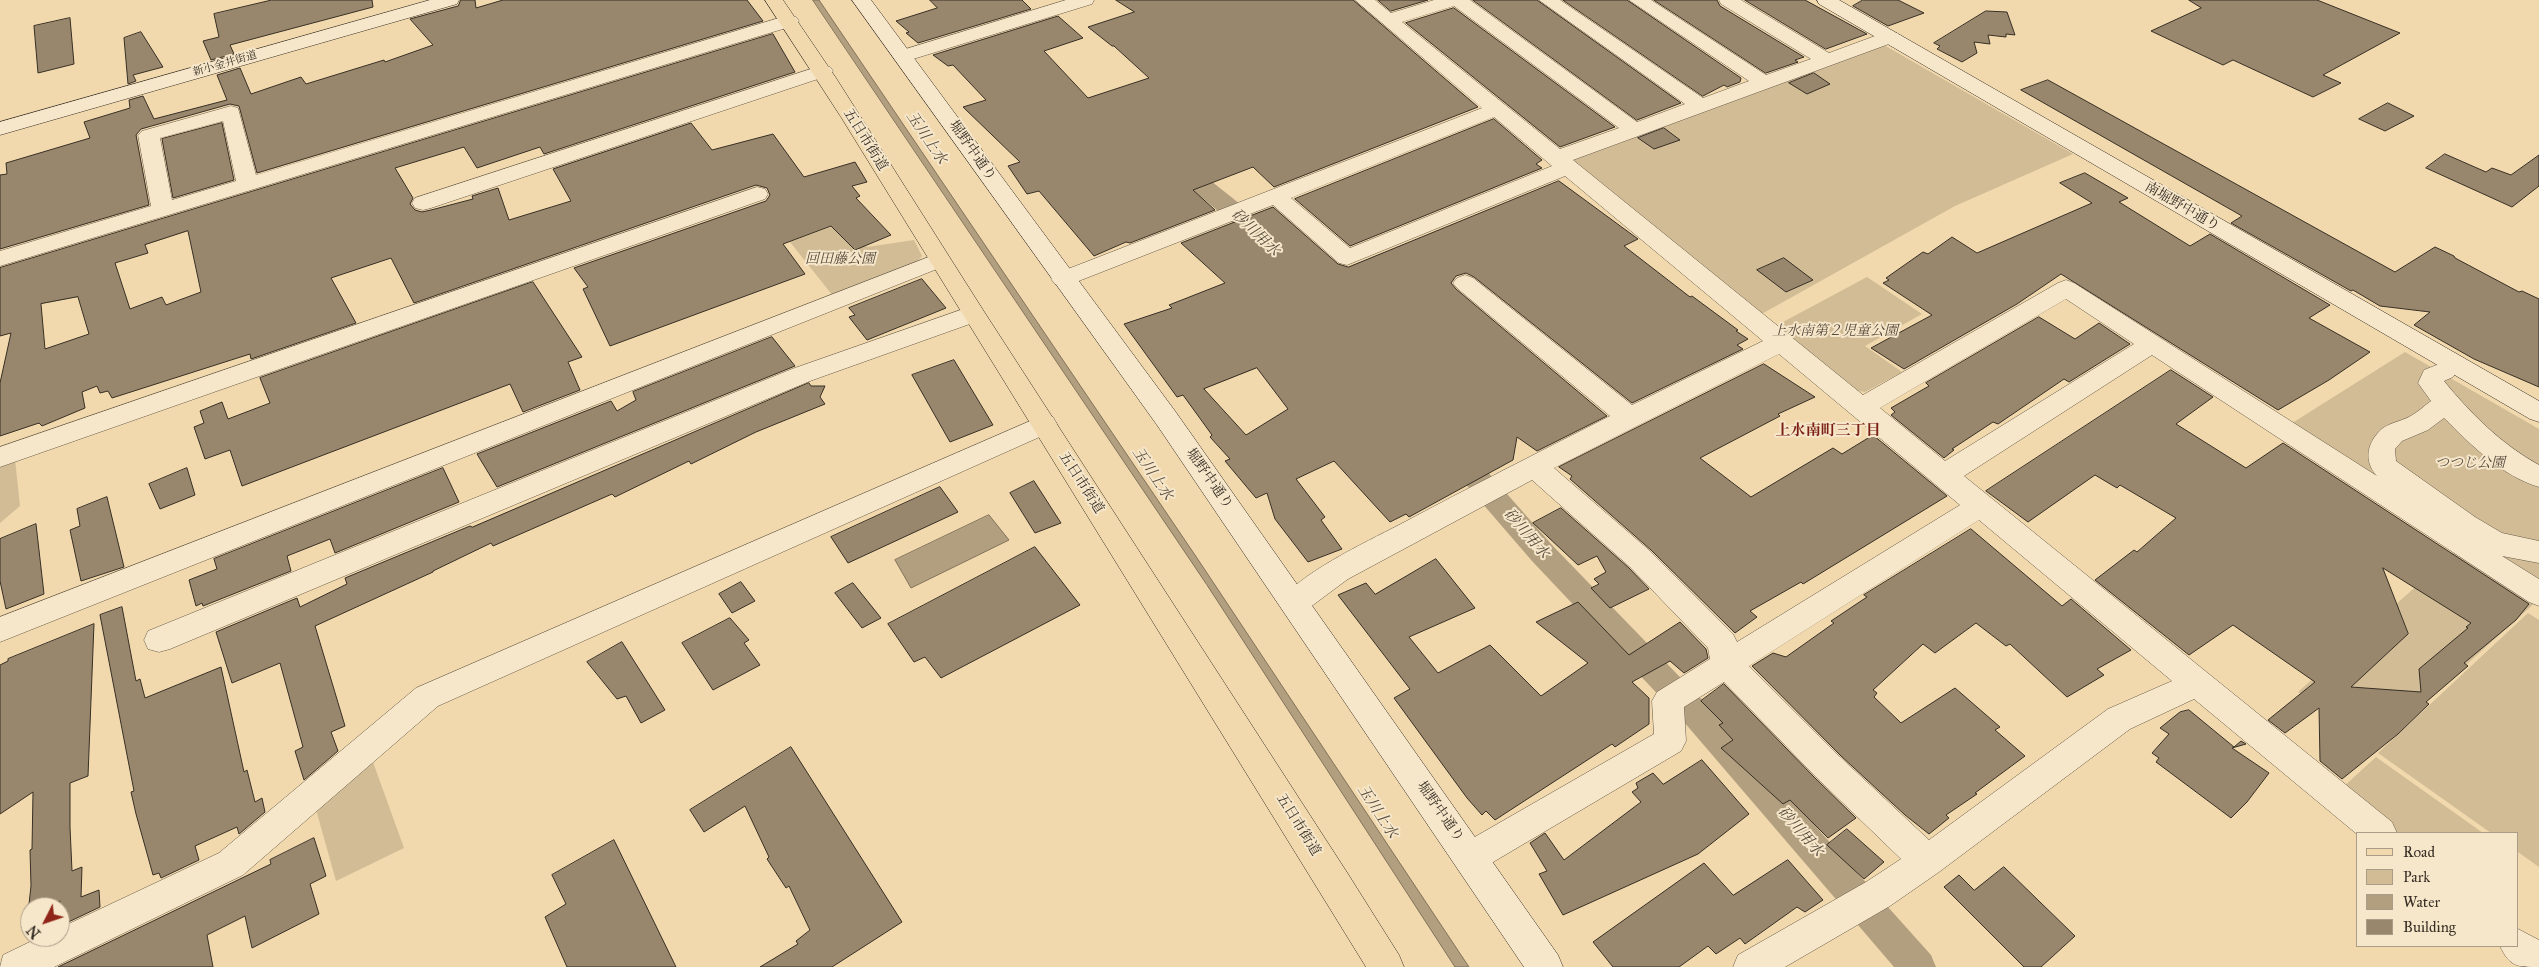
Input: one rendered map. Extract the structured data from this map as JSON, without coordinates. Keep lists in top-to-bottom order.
{
  "streets": {
    "main road": ["五日市街道"],
    "street": ["新小金井街道", "堀野中通り", "南堀野中通り"]
  },
  "districts": ["上水南町三丁目"],
  "water": ["玉川上水", "砂川用水"],
  "parks": ["回田藤公園", "上水南第２児童公園", "つつじ公園"],
  "legend": [
    "Road",
    "Park",
    "Water",
    "Building"
  ],
  "north": "bottom left"
}
